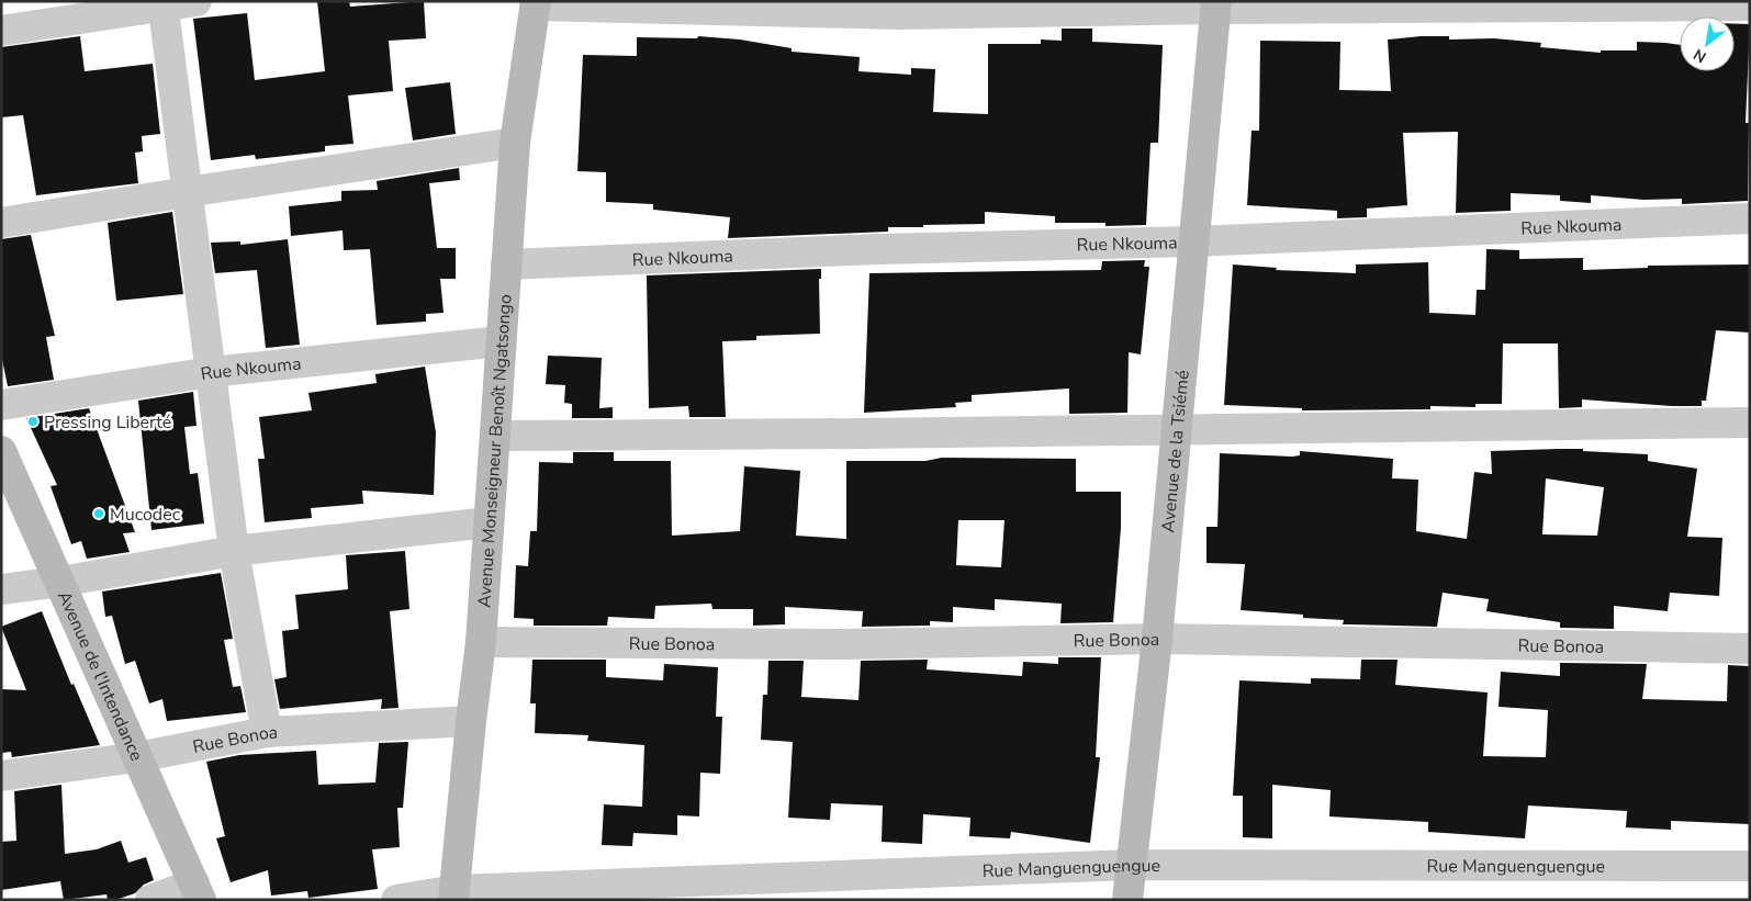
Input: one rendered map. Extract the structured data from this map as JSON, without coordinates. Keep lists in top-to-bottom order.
{
  "streets": {
    "street": [
      "Rue Nkouma",
      "Avenue Monseigneur Benoît Ngatsongo",
      "Avenue de la Tsiémé",
      "Rue Bonoa",
      "Avenue de l'Intendance",
      "Rue Manguenguengue"
    ]
  },
  "crossings": [
    ["Rue Nkouma", "Avenue Monseigneur Benoît Ngatsongo"],
    ["Rue Nkouma", "Avenue de la Tsiémé"],
    ["Avenue Monseigneur Benoît Ngatsongo", "Rue Bonoa"],
    ["Avenue Monseigneur Benoît Ngatsongo", "Rue Manguenguengue"],
    ["Avenue de la Tsiémé", "Rue Bonoa"],
    ["Avenue de la Tsiémé", "Rue Manguenguengue"],
    ["Rue Bonoa", "Avenue de l'Intendance"]
  ],
  "places": ["Pressing Liberté", "Mucodec"],
  "north": "bottom left"
}
